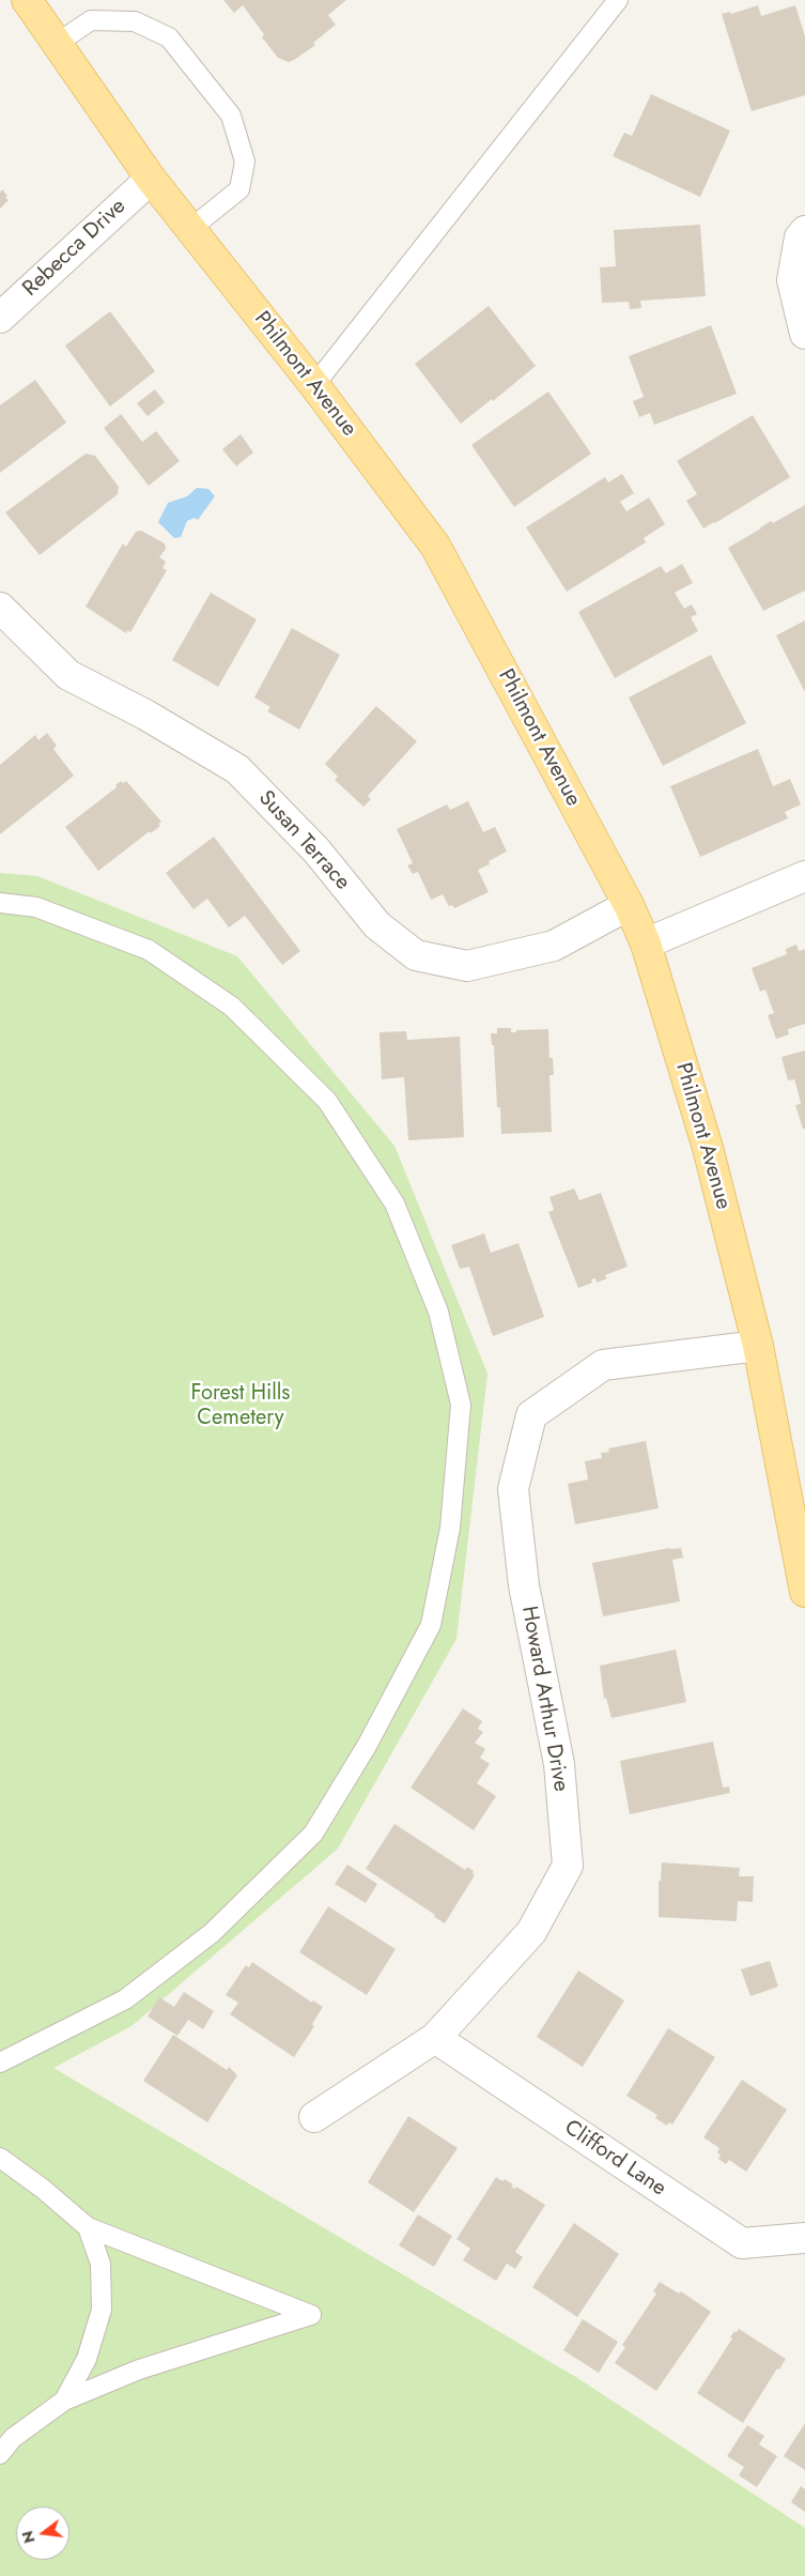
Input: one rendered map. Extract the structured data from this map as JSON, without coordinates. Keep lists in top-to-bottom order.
{
  "streets": {
    "main road": ["Philmont Avenue"],
    "street": [
      "Rebecca Drive",
      "Susan Terrace",
      "Howard Arthur Drive",
      "Clifford Lane"
    ]
  },
  "crossings": [
    ["Rebecca Drive", "Philmont Avenue"],
    ["Philmont Avenue", "Susan Terrace"],
    ["Philmont Avenue", "Howard Arthur Drive"],
    ["Howard Arthur Drive", "Clifford Lane"]
  ],
  "parks": ["Forest Hills Cemetery"],
  "north": "left"
}
